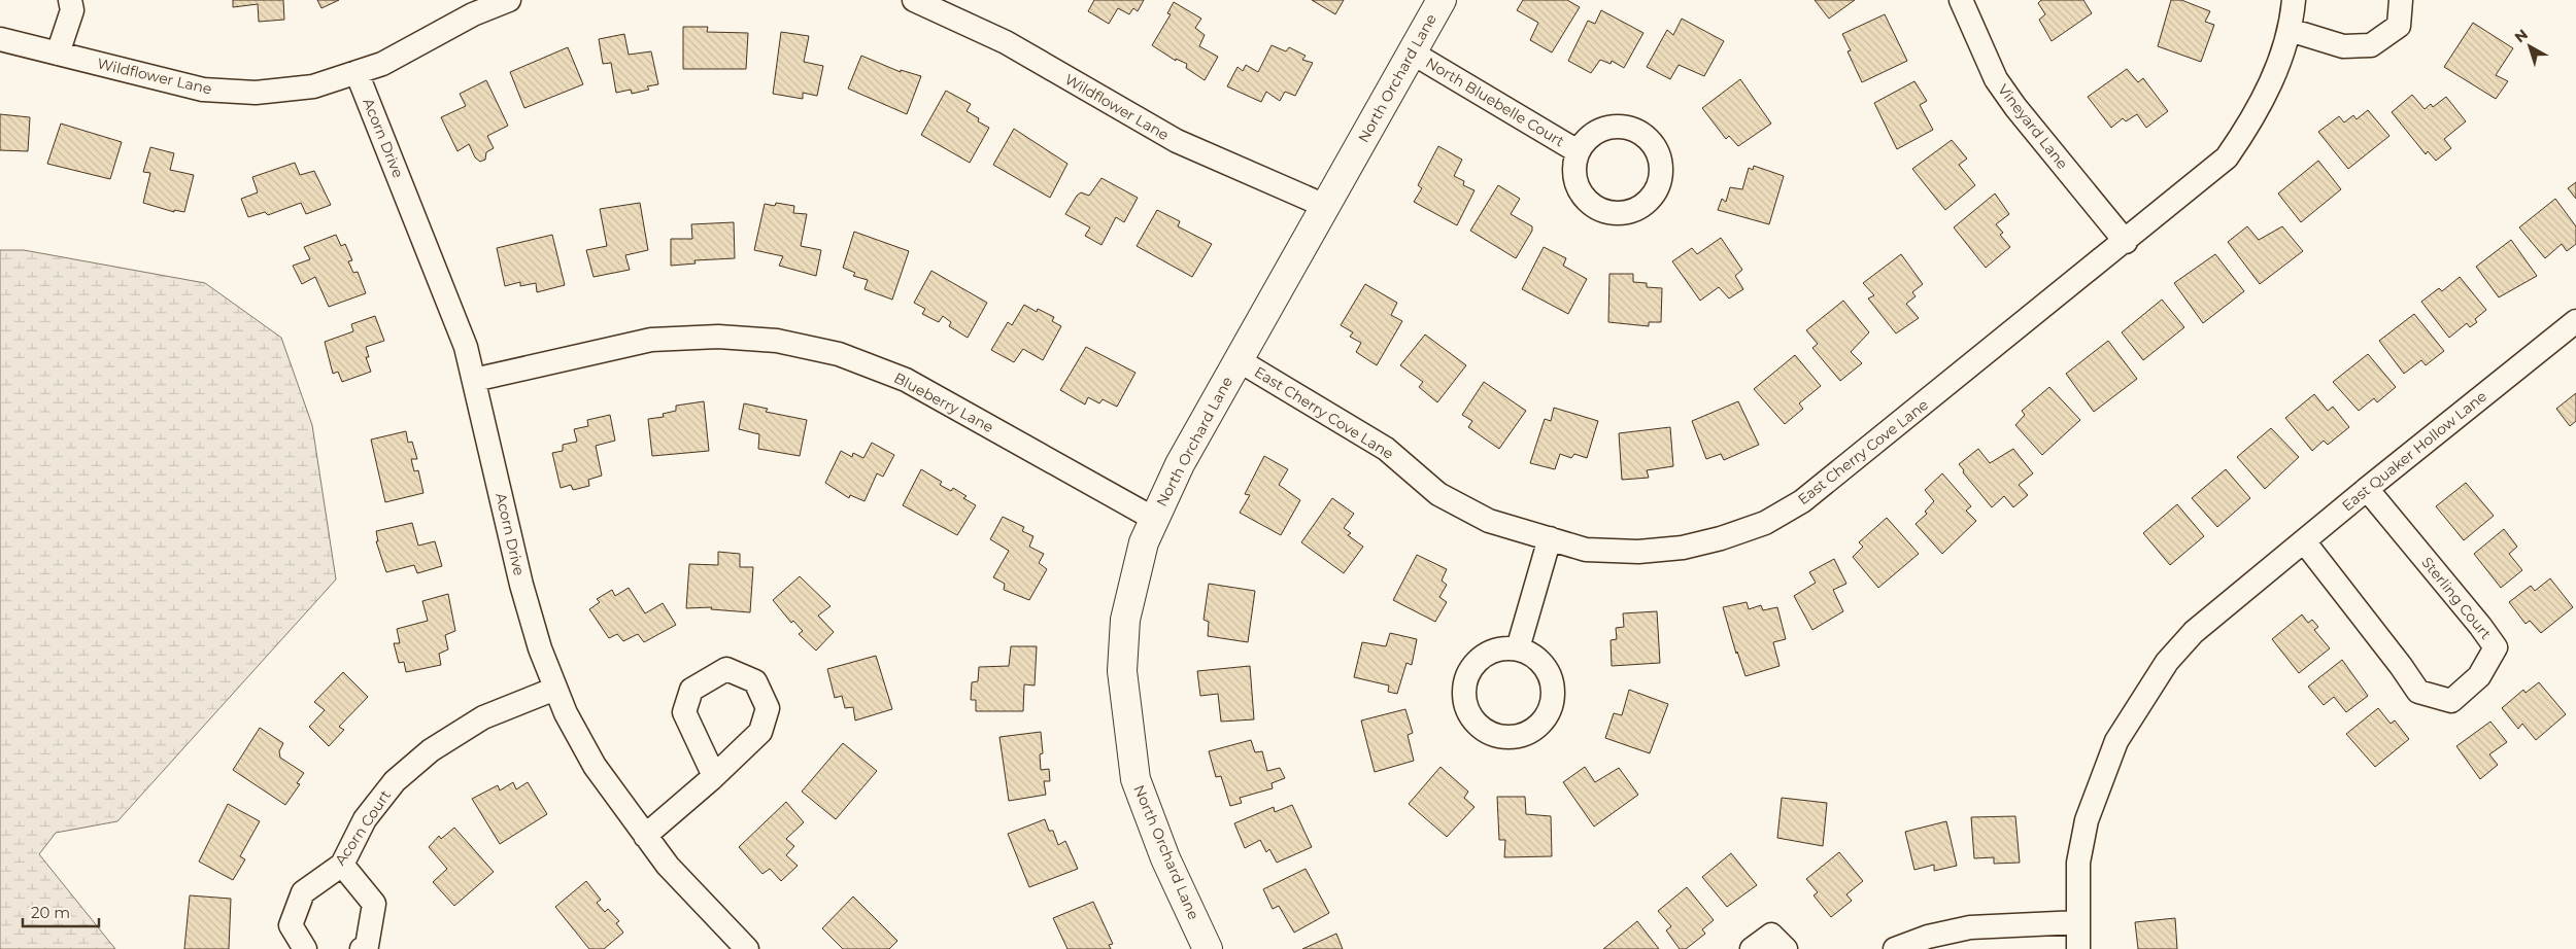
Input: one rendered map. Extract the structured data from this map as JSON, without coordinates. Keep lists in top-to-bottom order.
{
  "streets": {
    "street": [
      "Wildflower Lane",
      "North Orchard Lane",
      "North Bluebelle Court",
      "Vineyard Lane",
      "Acorn Drive",
      "Blueberry Lane",
      "East Cherry Cove Lane",
      "East Quaker Hollow Lane",
      "Sterling Court",
      "Acorn Court"
    ]
  },
  "crossings": [
    ["Wildflower Lane", "North Orchard Lane"],
    ["Wildflower Lane", "Acorn Drive"],
    ["North Orchard Lane", "North Bluebelle Court"],
    ["North Orchard Lane", "Blueberry Lane"],
    ["North Orchard Lane", "East Cherry Cove Lane"],
    ["Vineyard Lane", "East Cherry Cove Lane"],
    ["Acorn Drive", "Blueberry Lane"],
    ["Acorn Drive", "Acorn Court"],
    ["East Quaker Hollow Lane", "Sterling Court"]
  ],
  "scale_bar": "20 m",
  "north": "top left"
}
